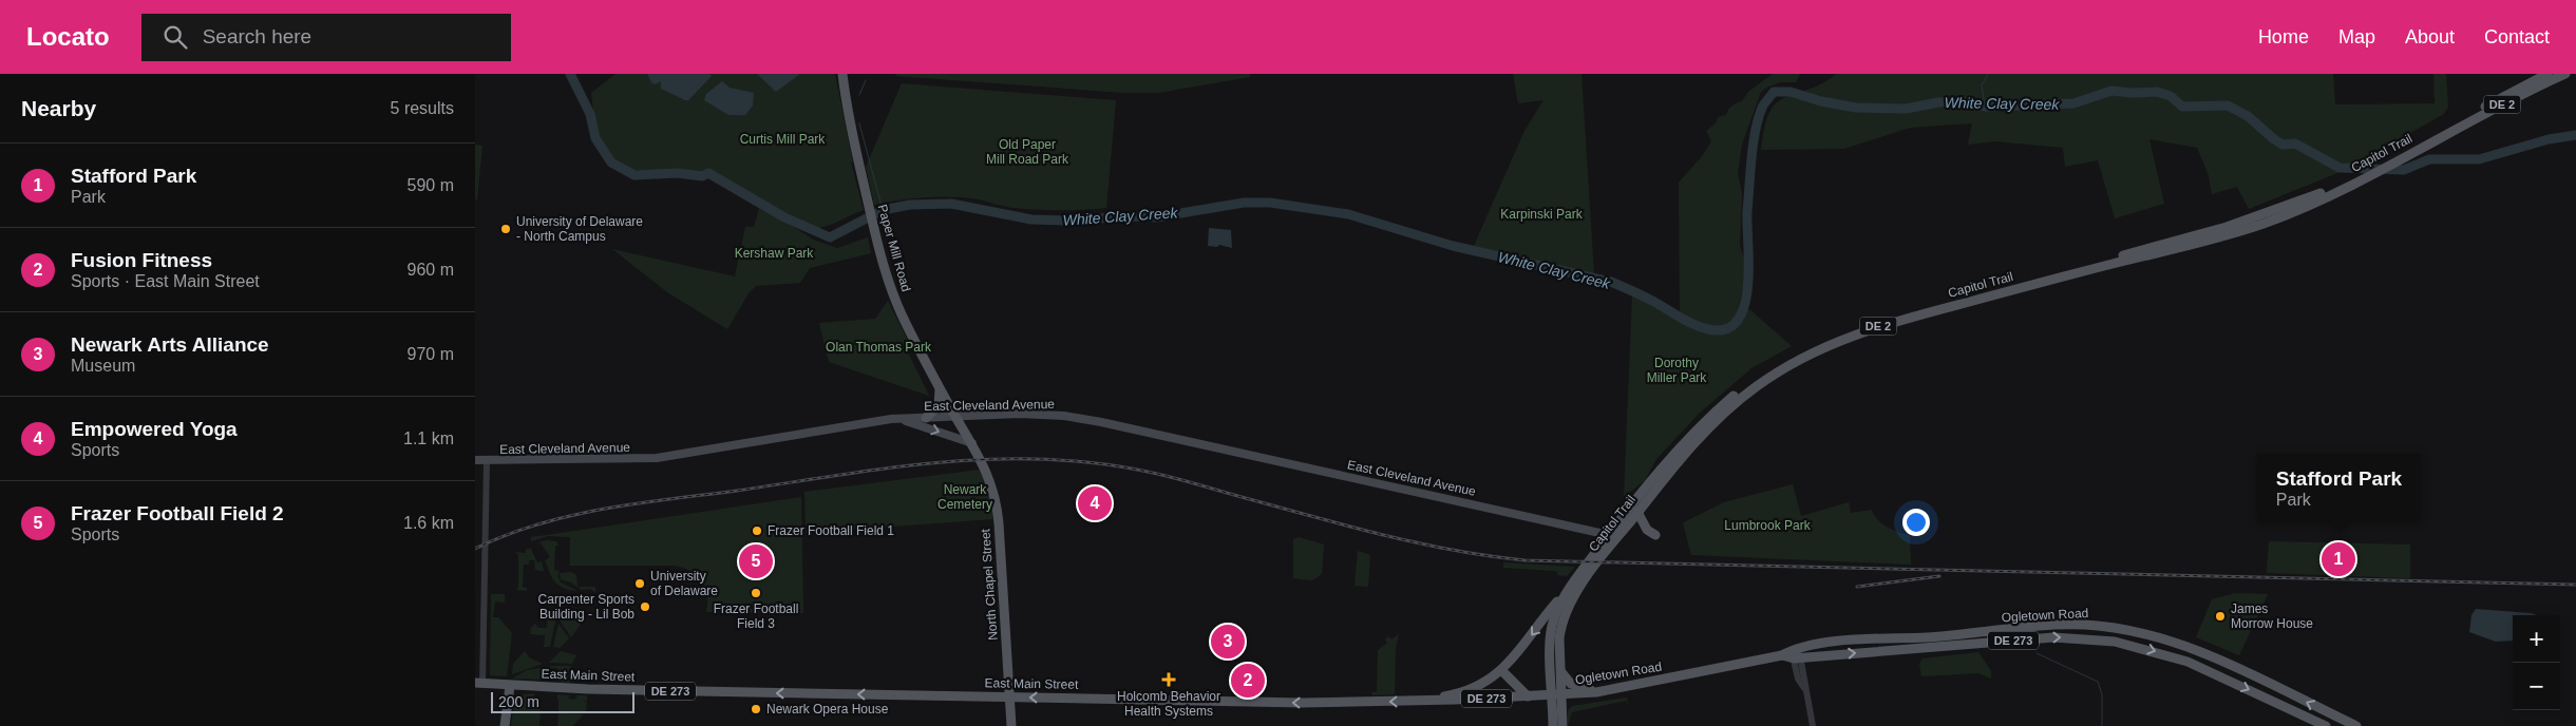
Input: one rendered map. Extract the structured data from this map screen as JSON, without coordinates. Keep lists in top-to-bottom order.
{
  "streets": {
    "main road": [
      "DE 2",
      "Capitol Trail",
      "Paper Mill Road",
      "East Cleveland Avenue",
      "North Chapel Street",
      "Ogletown Road",
      "DE 273",
      "East Main Street"
    ]
  },
  "crossings": [
    ["Capitol Trail", "East Cleveland Avenue"],
    ["Capitol Trail", "Ogletown Road"],
    ["Capitol Trail", "East Main Street"],
    ["Paper Mill Road", "East Cleveland Avenue"],
    ["Paper Mill Road", "North Chapel Street"],
    ["East Cleveland Avenue", "North Chapel Street"],
    ["North Chapel Street", "East Main Street"],
    ["Ogletown Road", "East Main Street"],
    ["DE 273", "East Main Street"]
  ],
  "one_way": ["East Main Street"],
  "water": ["White Clay Creek"],
  "parks": [
    "Curtis Mill Park",
    "Old Paper Mill Road Park",
    "Karpinski Park",
    "Kershaw Park",
    "Olan Thomas Park",
    "Dorothy Miller Park",
    "Newark Cemetery",
    "Lumbrook Park"
  ],
  "places": {
    "other": [
      "University of Delaware - North Campus",
      "Frazer Football Field 1",
      "University of Delaware",
      "Frazer Football Field 3",
      "Carpenter Sports Building - Lil Bob",
      "James Morrow House",
      "Newark Opera House"
    ],
    "health": ["Holcomb Behavior Health Systems"]
  },
  "scale_bar": "200 m",
  "page": {
    "header": "Locato",
    "search": "Search here",
    "nav": [
      "Home",
      "Map",
      "About",
      "Contact"
    ],
    "heading": ["Nearby", "5 results"],
    "list": [
      {
        "mark": "1",
        "name": "Stafford Park",
        "note": "Park",
        "value": "590 m"
      },
      {
        "mark": "2",
        "name": "Fusion Fitness",
        "note": "Sports · East Main Street",
        "value": "960 m"
      },
      {
        "mark": "3",
        "name": "Newark Arts Alliance",
        "note": "Museum",
        "value": "970 m"
      },
      {
        "mark": "4",
        "name": "Empowered Yoga",
        "note": "Sports",
        "value": "1.1 km"
      },
      {
        "mark": "5",
        "name": "Frazer Football Field 2",
        "note": "Sports",
        "value": "1.6 km"
      }
    ],
    "popup": ["Stafford Park", "Park"],
    "pins": [
      "4",
      "1",
      "5",
      "3",
      "2"
    ],
    "map_buttons": ["+", "−"],
    "scale": "200 m"
  }
}
